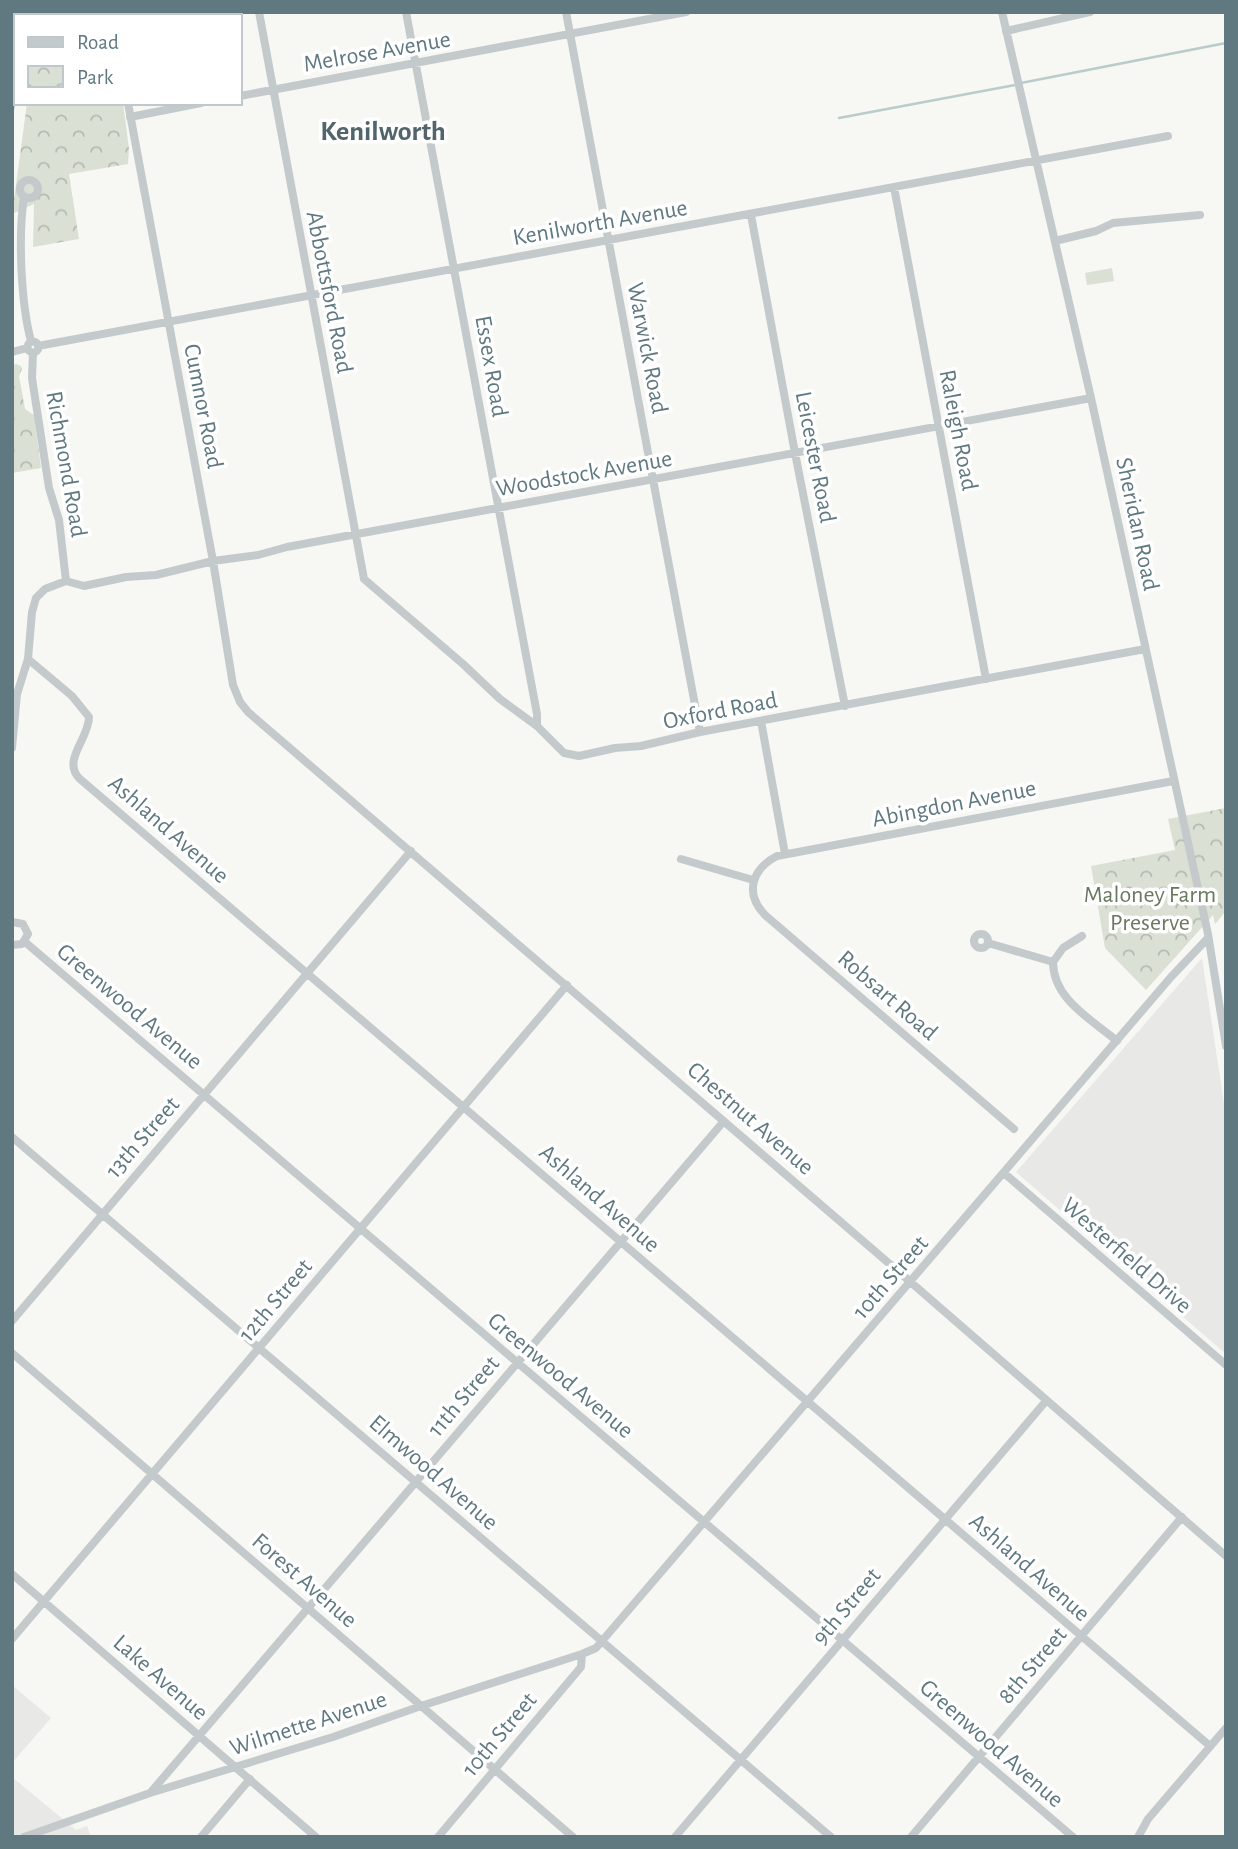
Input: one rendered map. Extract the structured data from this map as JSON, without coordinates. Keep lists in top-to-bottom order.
{
  "streets": {
    "street": [
      "Melrose Avenue",
      "Kenilworth Avenue",
      "Abbottsford Road",
      "Warwick Road",
      "Essex Road",
      "Cumnor Road",
      "Raleigh Road",
      "Leicester Road",
      "Richmond Road",
      "Woodstock Avenue",
      "Sheridan Road",
      "Oxford Road",
      "Abingdon Avenue",
      "Ashland Avenue",
      "Robsart Road",
      "Greenwood Avenue",
      "Chestnut Avenue",
      "13th Street",
      "Westerfield Drive",
      "10th Street",
      "12th Street",
      "11th Street",
      "Elmwood Avenue",
      "Forest Avenue",
      "9th Street",
      "8th Street",
      "Lake Avenue",
      "Wilmette Avenue"
    ]
  },
  "crossings": [
    ["Melrose Avenue", "Abbottsford Road"],
    ["Melrose Avenue", "Warwick Road"],
    ["Melrose Avenue", "Essex Road"],
    ["Kenilworth Avenue", "Abbottsford Road"],
    ["Kenilworth Avenue", "Warwick Road"],
    ["Kenilworth Avenue", "Essex Road"],
    ["Kenilworth Avenue", "Cumnor Road"],
    ["Kenilworth Avenue", "Raleigh Road"],
    ["Kenilworth Avenue", "Leicester Road"],
    ["Kenilworth Avenue", "Richmond Road"],
    ["Kenilworth Avenue", "Sheridan Road"],
    ["Abbottsford Road", "Woodstock Avenue"],
    ["Abbottsford Road", "Oxford Road"],
    ["Warwick Road", "Woodstock Avenue"],
    ["Warwick Road", "Oxford Road"],
    ["Essex Road", "Woodstock Avenue"],
    ["Essex Road", "Oxford Road"],
    ["Cumnor Road", "Woodstock Avenue"],
    ["Cumnor Road", "Chestnut Avenue"],
    ["Raleigh Road", "Woodstock Avenue"],
    ["Raleigh Road", "Oxford Road"],
    ["Leicester Road", "Woodstock Avenue"],
    ["Leicester Road", "Oxford Road"],
    ["Richmond Road", "Woodstock Avenue"],
    ["Woodstock Avenue", "Sheridan Road"],
    ["Sheridan Road", "Oxford Road"],
    ["Sheridan Road", "Abingdon Avenue"],
    ["Sheridan Road", "10th Street"],
    ["Abingdon Avenue", "Robsart Road"],
    ["Ashland Avenue", "13th Street"],
    ["Ashland Avenue", "10th Street"],
    ["Ashland Avenue", "12th Street"],
    ["Ashland Avenue", "11th Street"],
    ["Ashland Avenue", "9th Street"],
    ["Ashland Avenue", "8th Street"],
    ["Greenwood Avenue", "13th Street"],
    ["Greenwood Avenue", "10th Street"],
    ["Greenwood Avenue", "12th Street"],
    ["Greenwood Avenue", "11th Street"],
    ["Greenwood Avenue", "9th Street"],
    ["Greenwood Avenue", "8th Street"],
    ["Chestnut Avenue", "13th Street"],
    ["Chestnut Avenue", "10th Street"],
    ["Chestnut Avenue", "12th Street"],
    ["Chestnut Avenue", "11th Street"],
    ["Chestnut Avenue", "9th Street"],
    ["Chestnut Avenue", "8th Street"],
    ["13th Street", "Elmwood Avenue"],
    ["Westerfield Drive", "10th Street"],
    ["10th Street", "Elmwood Avenue"],
    ["10th Street", "Forest Avenue"],
    ["10th Street", "Wilmette Avenue"],
    ["12th Street", "Elmwood Avenue"],
    ["12th Street", "Forest Avenue"],
    ["12th Street", "Lake Avenue"],
    ["11th Street", "Elmwood Avenue"],
    ["11th Street", "Forest Avenue"],
    ["11th Street", "Lake Avenue"],
    ["11th Street", "Wilmette Avenue"],
    ["Elmwood Avenue", "9th Street"],
    ["Elmwood Avenue", "Wilmette Avenue"],
    ["Forest Avenue", "Wilmette Avenue"],
    ["Lake Avenue", "Wilmette Avenue"]
  ],
  "districts": ["Kenilworth"],
  "parks": ["Maloney Farm Preserve"],
  "legend": ["Road", "Park"]
}
